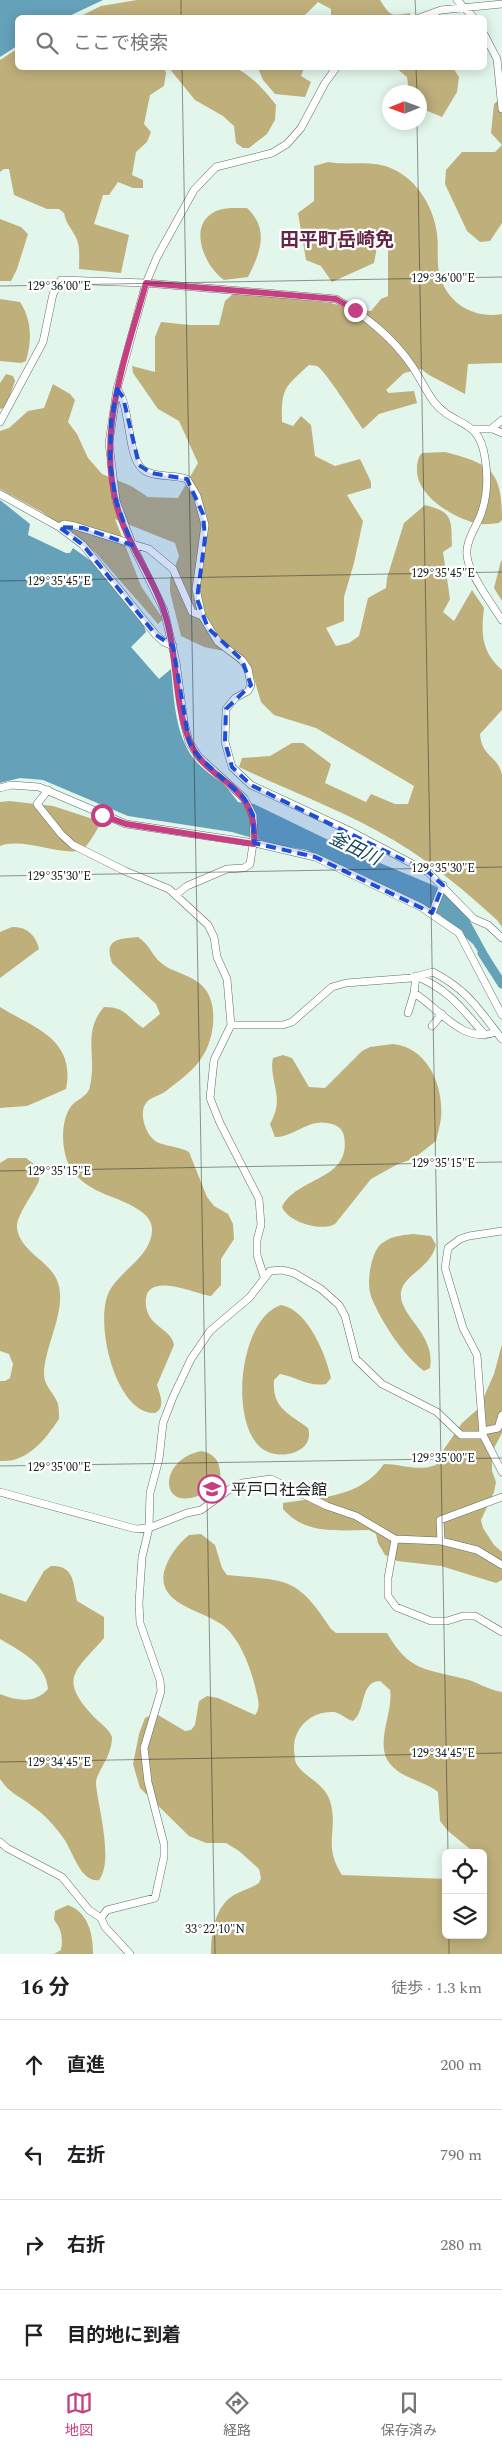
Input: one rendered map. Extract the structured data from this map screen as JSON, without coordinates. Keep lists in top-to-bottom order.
{
  "districts": ["田平町岳崎免"],
  "water": ["釜田川"],
  "places": {
    "school or university": ["平戸口社会館"]
  },
  "north": "left",
  "page": {
    "search": "ここで検索",
    "heading": ["16 分", "徒歩 · 1.3 km"],
    "list": [
      ["直進", "200 m"],
      ["左折", "790 m"],
      ["右折", "280 m"],
      "目的地に到着"
    ],
    "nav": ["地図", "経路", "保存済み"]
  },
  "coordinates": [
    "129°36'00\"E",
    "129°35'45\"E",
    "129°35'30\"E",
    "129°35'15\"E",
    "129°35'00\"E",
    "129°34'45\"E",
    "33°22'10\"N"
  ]
}
